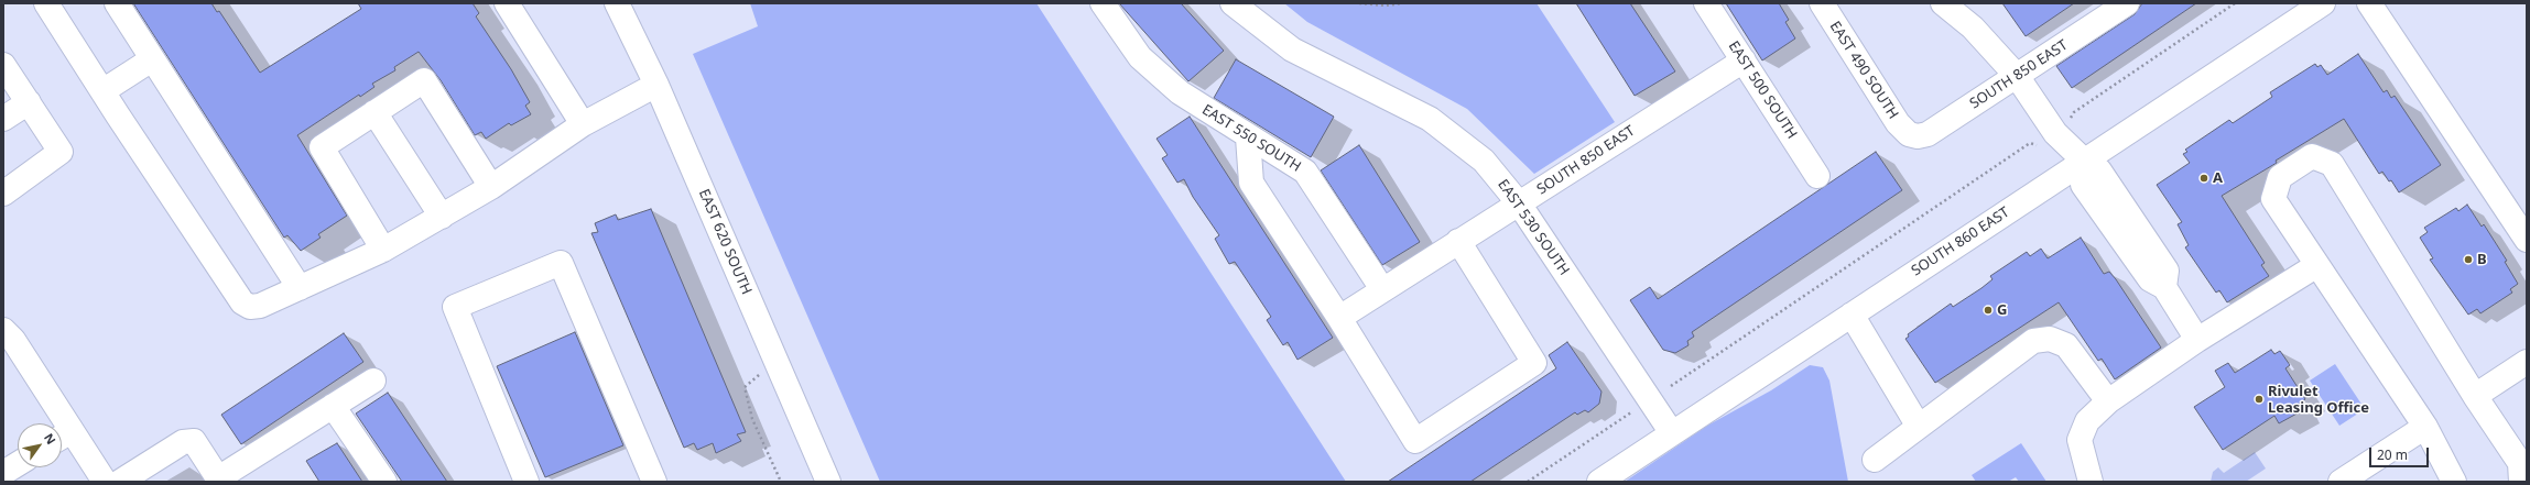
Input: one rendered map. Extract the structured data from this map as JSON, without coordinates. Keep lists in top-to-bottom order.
{
  "streets": {
    "street": [
      "EAST 490 SOUTH",
      "SOUTH 850 EAST",
      "EAST 500 SOUTH",
      "EAST 550 SOUTH",
      "EAST 530 SOUTH",
      "EAST 620 SOUTH",
      "SOUTH 860 EAST"
    ]
  },
  "crossings": [
    ["EAST 490 SOUTH", "SOUTH 850 EAST"],
    ["SOUTH 850 EAST", "EAST 500 SOUTH"],
    ["SOUTH 850 EAST", "EAST 550 SOUTH"],
    ["SOUTH 850 EAST", "EAST 530 SOUTH"],
    ["EAST 530 SOUTH", "SOUTH 860 EAST"]
  ],
  "places": [
    "A",
    "B",
    "G",
    "Rivulet Leasing Office"
  ],
  "scale_bar": "20 m",
  "north": "top right"
}
